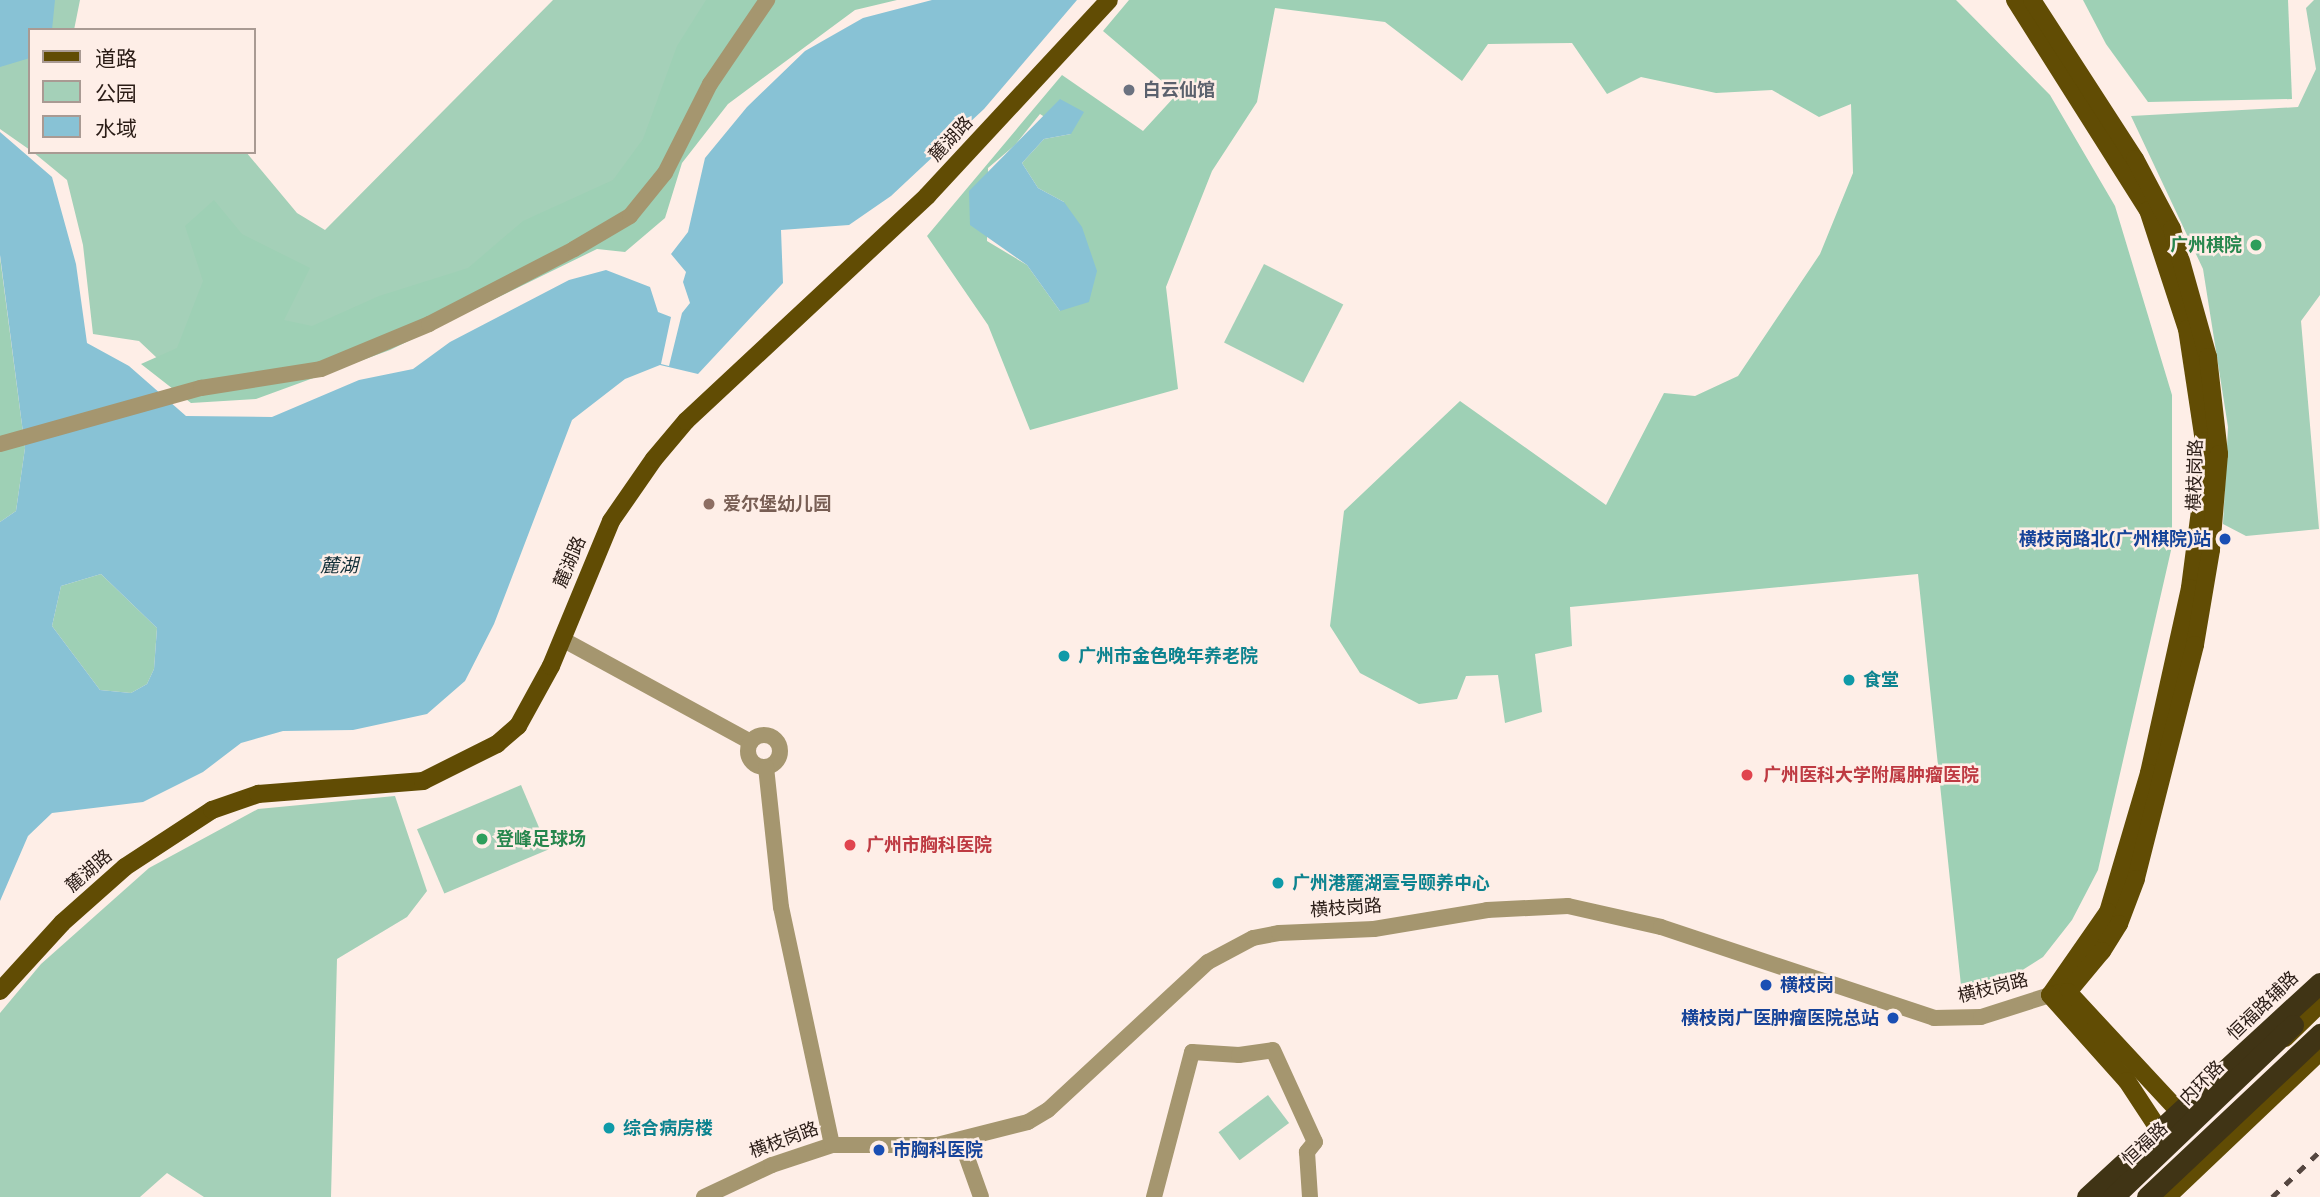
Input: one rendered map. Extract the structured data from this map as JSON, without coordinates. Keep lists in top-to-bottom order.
{
  "streets": {
    "highway": ["内环路"],
    "main road": [
      "麓湖路",
      "横枝岗路",
      "恒福路辅路",
      "恒福路"
    ]
  },
  "crossings": [
    ["内环路", "恒福路"]
  ],
  "water": ["麓湖"],
  "places": [
    "白云仙馆",
    "广州棋院",
    "爱尔堡幼儿园",
    "横枝岗路北(广州棋院)站",
    "广州市金色晚年养老院",
    "食堂",
    "广州医科大学附属肿瘤医院",
    "登峰足球场",
    "广州市胸科医院",
    "广州港麓湖壹号颐养中心",
    "横枝岗",
    "横枝岗广医肿瘤医院总站",
    "综合病房楼",
    "市胸科医院"
  ],
  "legend": ["道路", "公园", "水域"]
}
